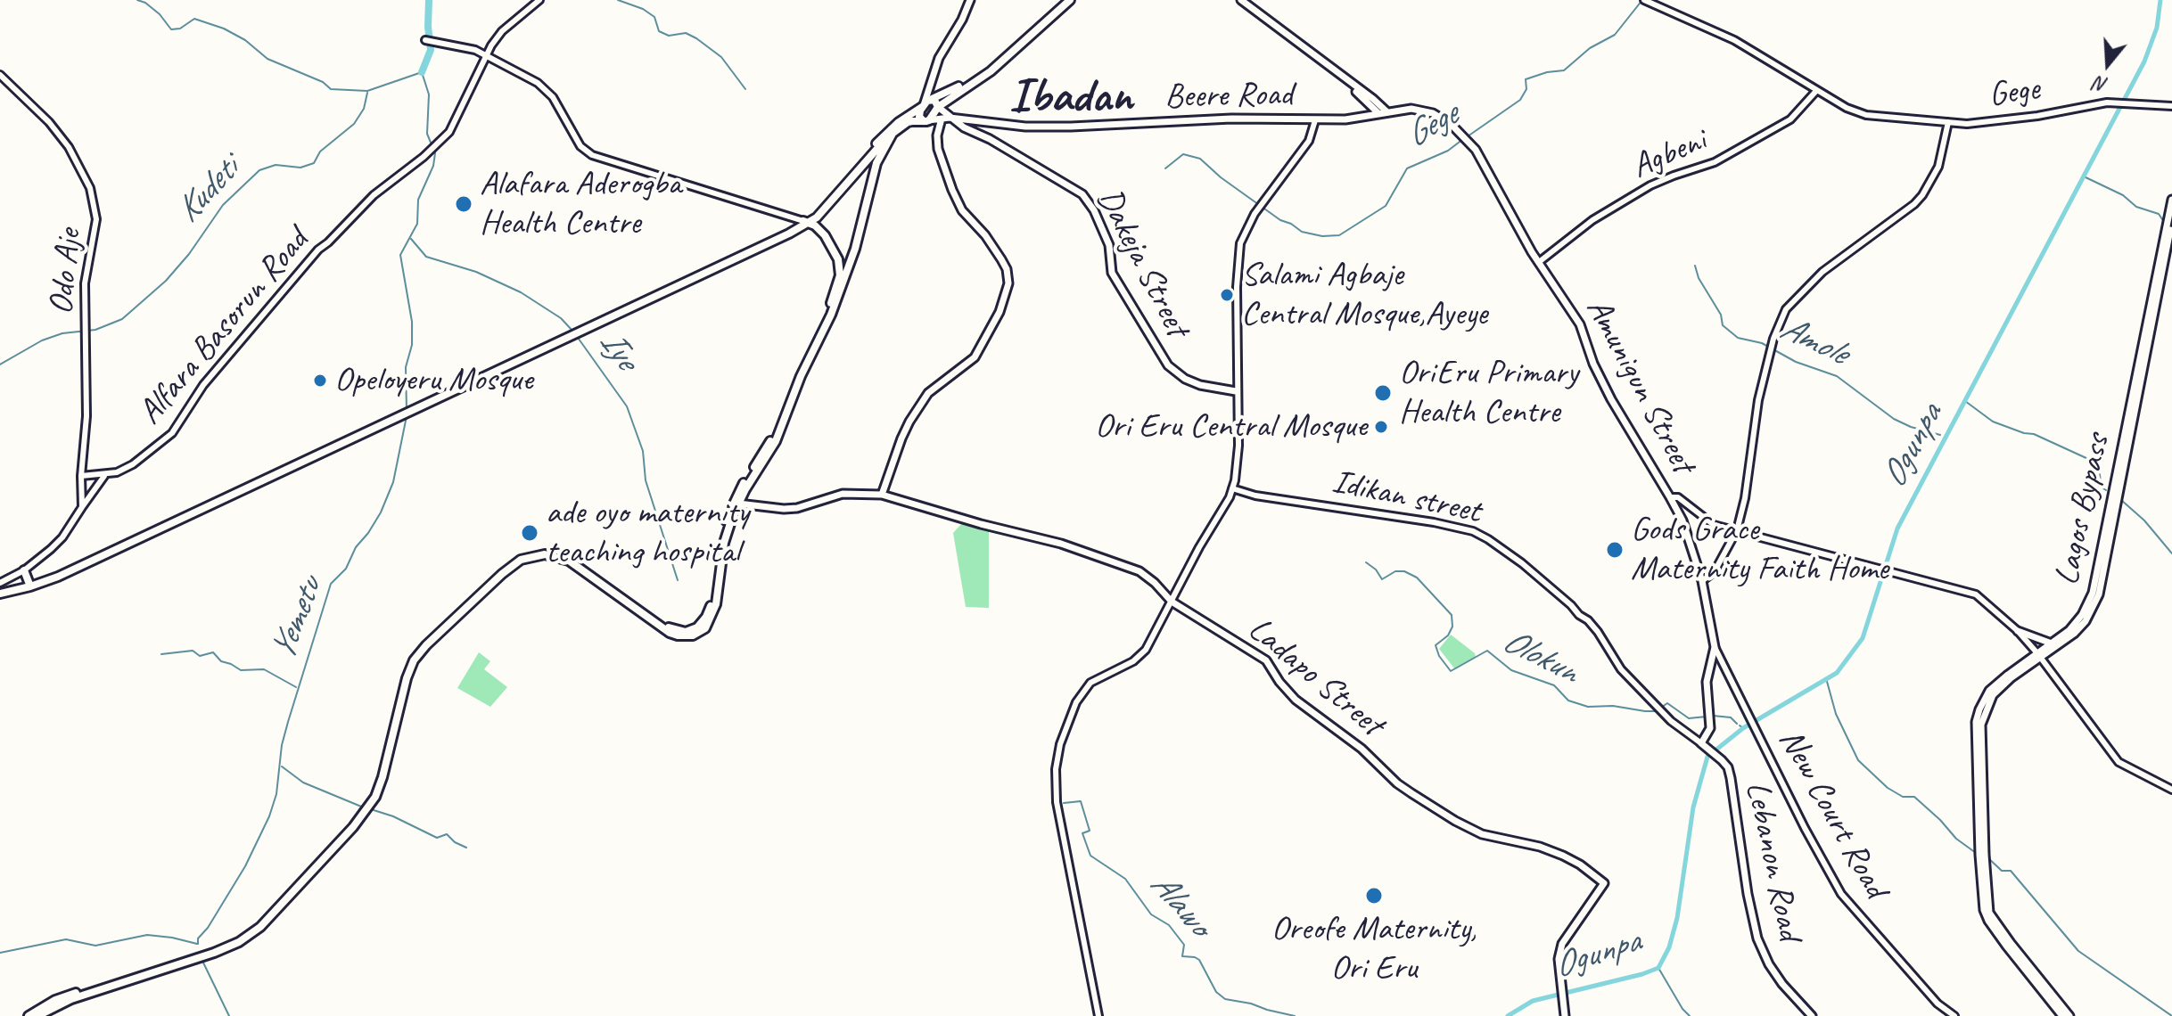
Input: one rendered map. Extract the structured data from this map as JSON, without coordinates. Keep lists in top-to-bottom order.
{
  "streets": {
    "main road": [
      "Beere Road",
      "Dakeja Street",
      "Amunigun Street",
      "Lagos Bypass",
      "Ladapo Street",
      "Lebanon Road"
    ],
    "street": [
      "Gege",
      "Agbeni",
      "Odo Aje",
      "Alfara Basorun Road",
      "Idikan street",
      "New Court Road"
    ]
  },
  "crossings": [
    ["Gege", "Agbeni"],
    ["Beere Road", "Dakeja Street"],
    ["Beere Road", "Amunigun Street"],
    ["Agbeni", "Amunigun Street"],
    ["Odo Aje", "Alfara Basorun Road"],
    ["Amunigun Street", "Idikan street"],
    ["Amunigun Street", "New Court Road"],
    ["Amunigun Street", "Lebanon Road"],
    ["Idikan street", "Lebanon Road"]
  ],
  "districts": ["Ibadan"],
  "water": [
    "Gege",
    "Kudeti",
    "Amole",
    "Iye",
    "Ogunpa",
    "Yemetu",
    "Olokun",
    "Alawo"
  ],
  "places": [
    "Alafara Aderogba Health Centre",
    "Salami Agbaje Central Mosque,Ayeye",
    "Opeloyeru Mosque",
    "OriEru Primary Health Centre",
    "Ori Eru Central Mosque",
    "ade oyo maternity teaching hospital",
    "Gods Grace Maternity Faith Home",
    "Oreofe Maternity, Ori Eru"
  ],
  "north": "bottom"
}
